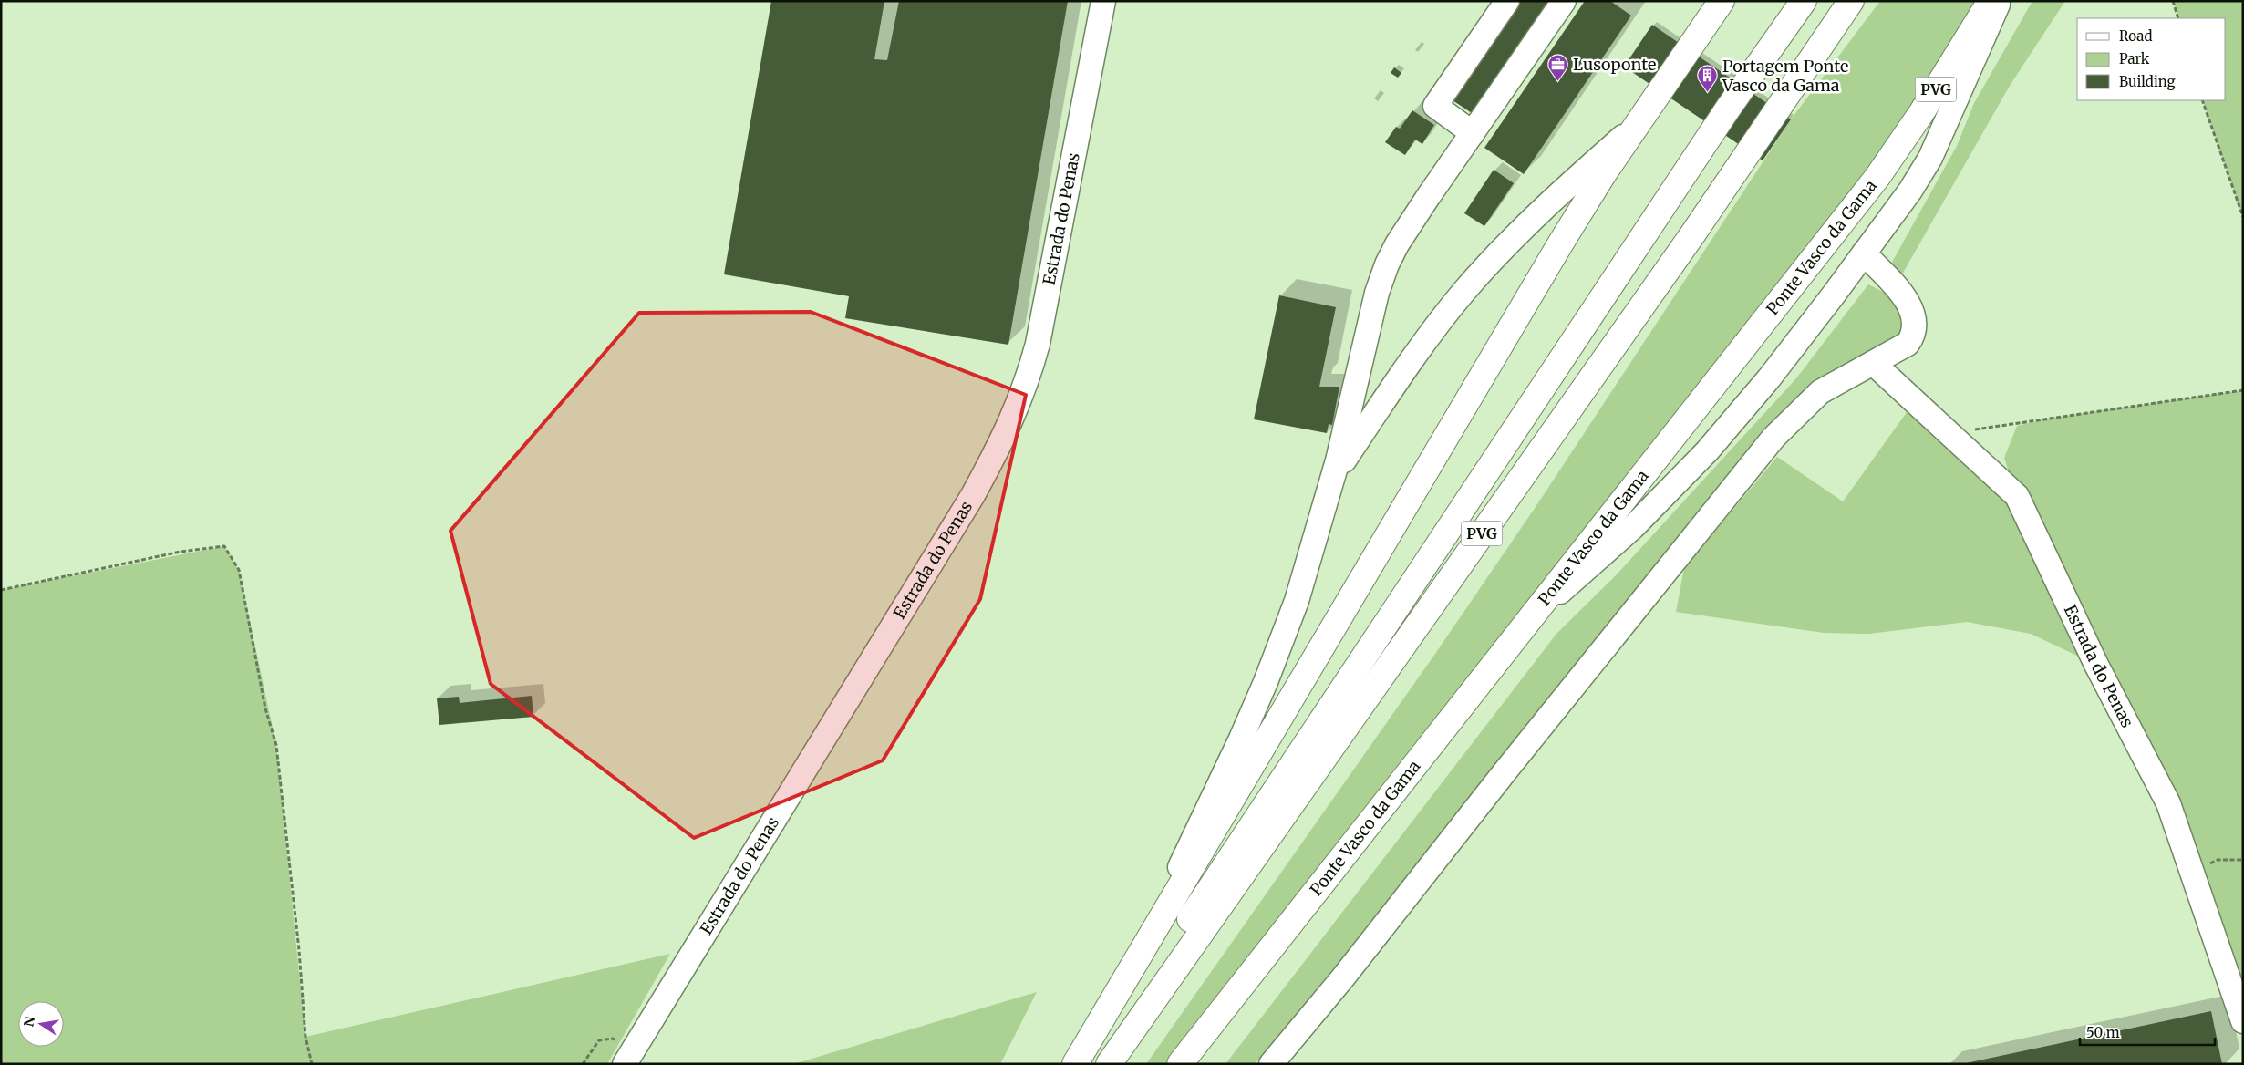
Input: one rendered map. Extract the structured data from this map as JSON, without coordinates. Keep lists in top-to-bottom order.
{
  "streets": {
    "highway": ["PVG", "Ponte Vasco da Gama"],
    "street": ["Estrada do Penas"]
  },
  "places": {
    "office": ["Lusoponte"],
    "building": ["Portagem Ponte Vasco da Gama"]
  },
  "legend": ["Road", "Park", "Building"],
  "scale_bar": "50 m",
  "north": "left"
}
